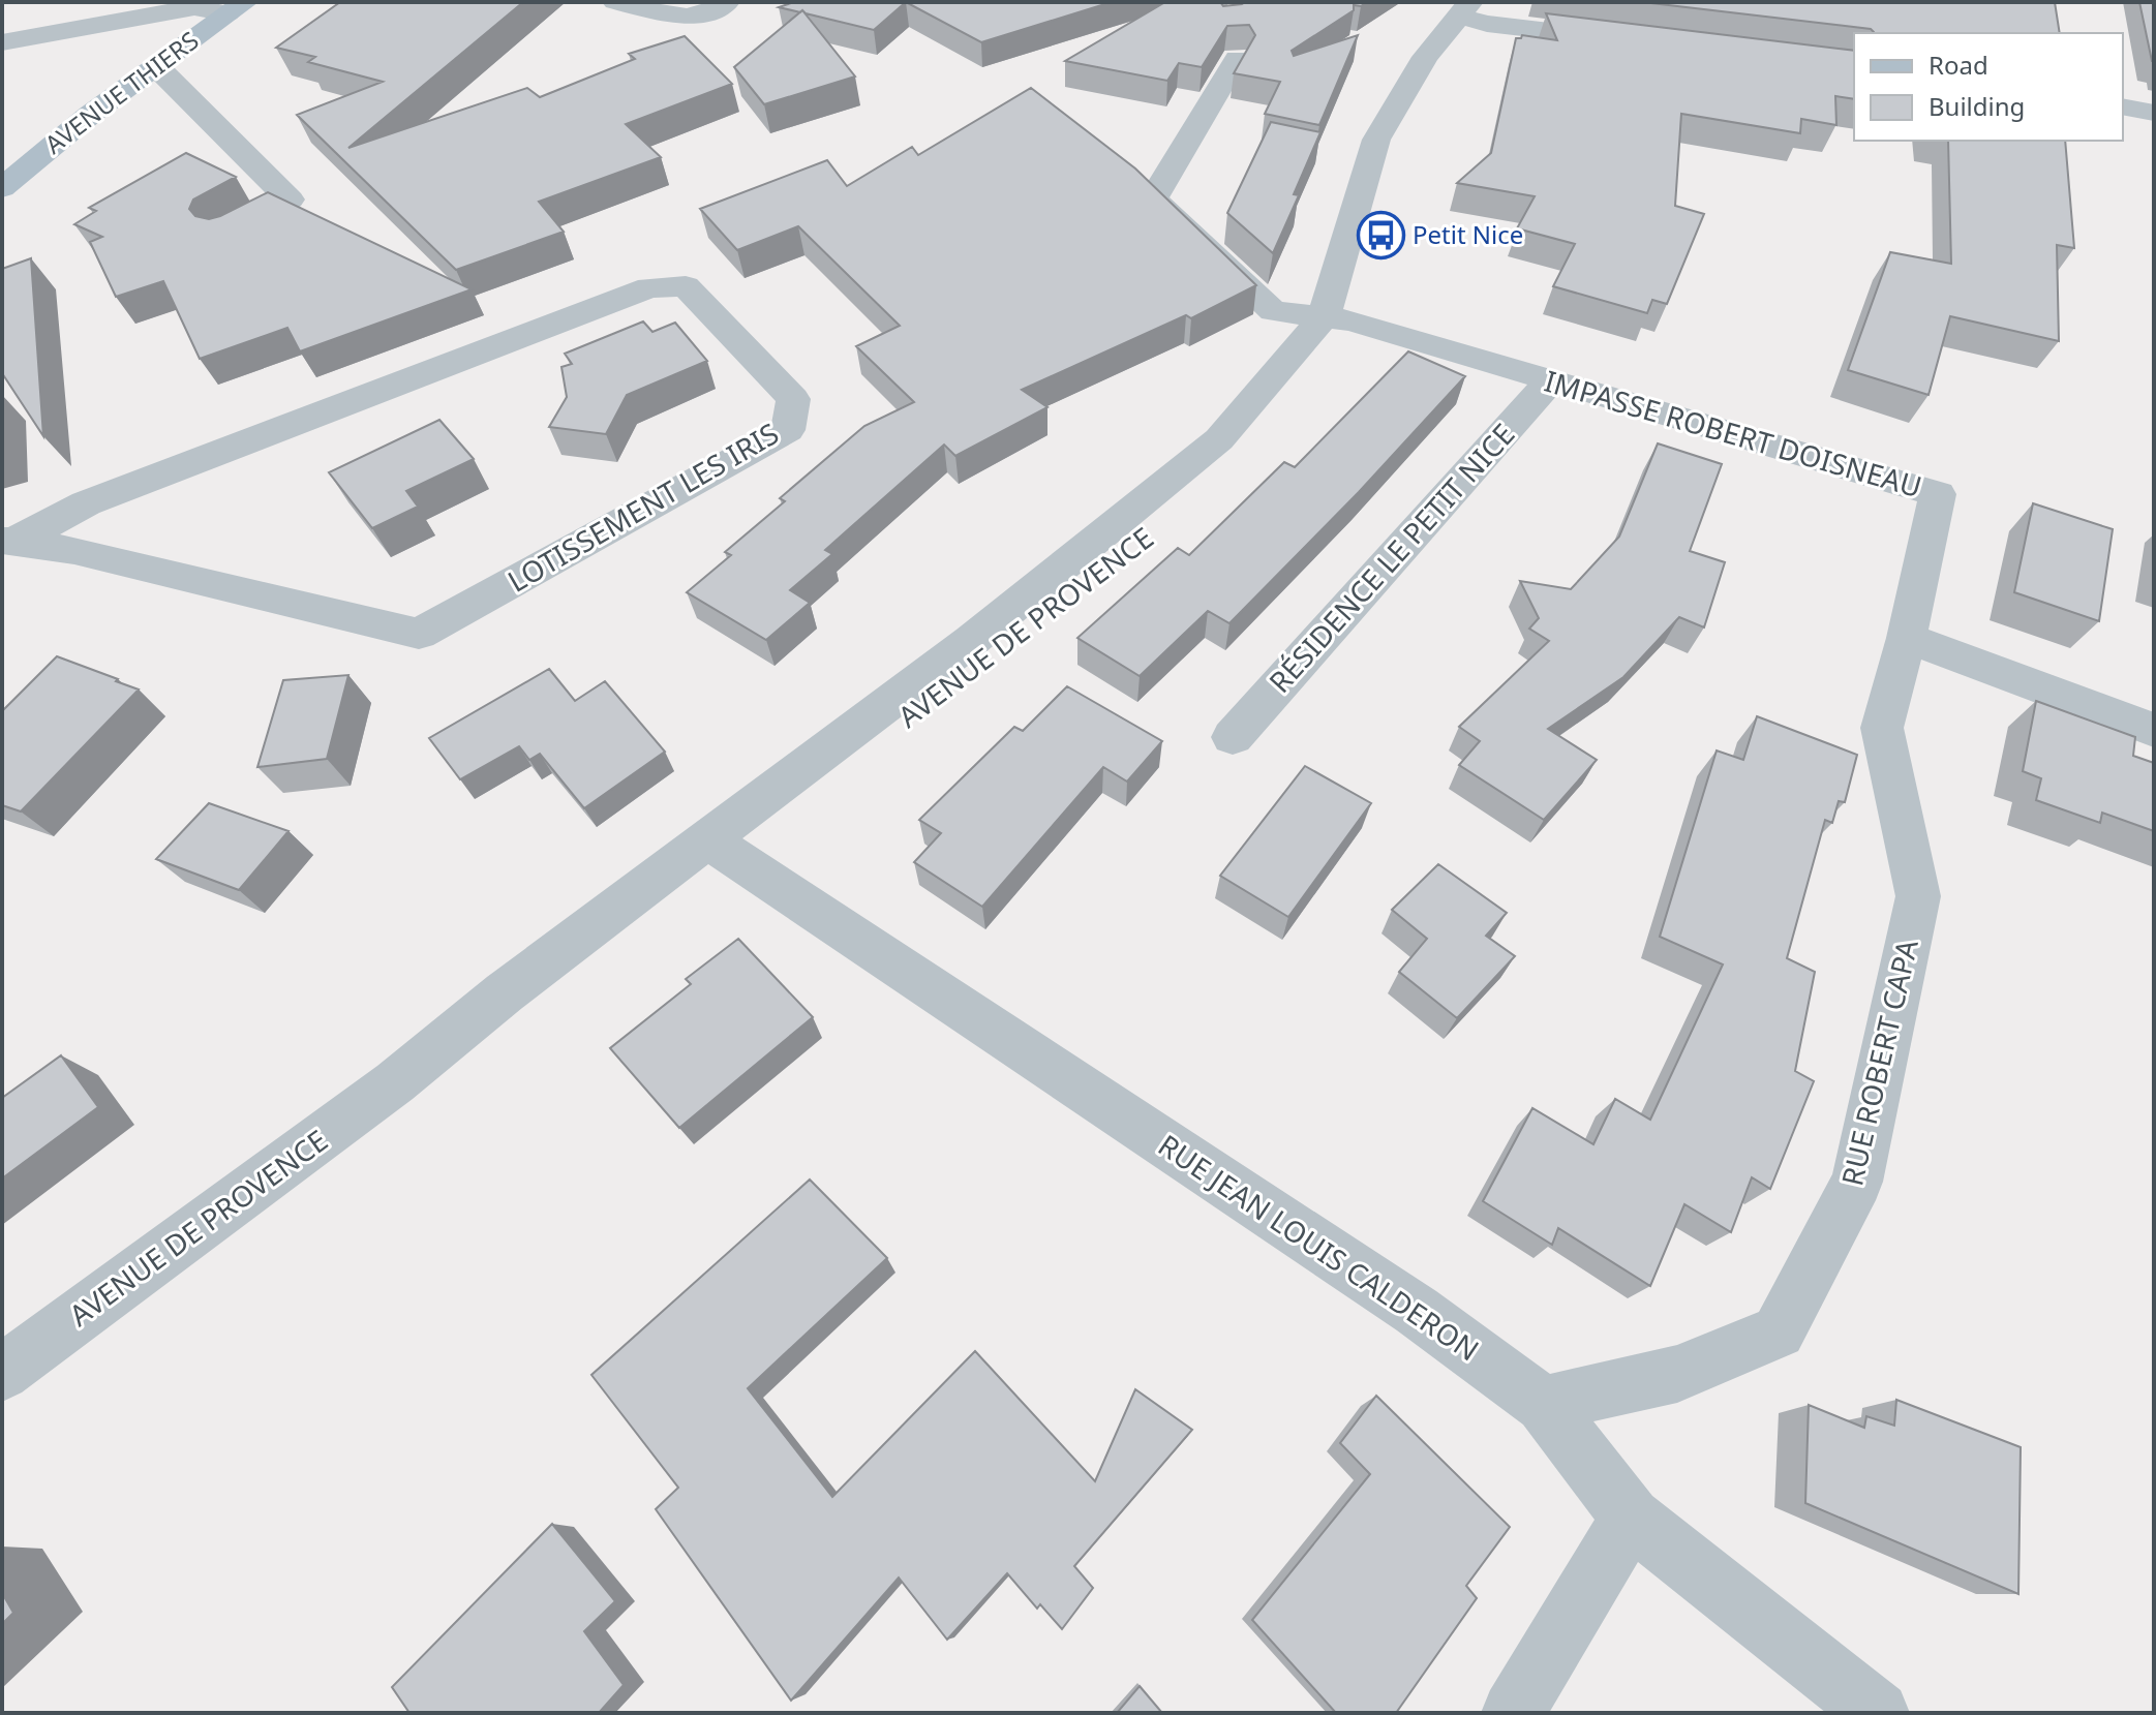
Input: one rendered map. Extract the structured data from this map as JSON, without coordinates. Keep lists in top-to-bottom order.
{
  "streets": {
    "main road": ["AVENUE THIERS"],
    "street": [
      "IMPASSE ROBERT DOISNEAU",
      "LOTISSEMENT LES IRIS",
      "RÉSIDENCE LE PETIT NICE",
      "AVENUE DE PROVENCE",
      "RUE ROBERT CAPA",
      "RUE JEAN LOUIS CALDERON"
    ]
  },
  "crossings": [
    ["IMPASSE ROBERT DOISNEAU", "RÉSIDENCE LE PETIT NICE"],
    ["IMPASSE ROBERT DOISNEAU", "AVENUE DE PROVENCE"],
    ["IMPASSE ROBERT DOISNEAU", "RUE ROBERT CAPA"],
    ["AVENUE DE PROVENCE", "RUE JEAN LOUIS CALDERON"],
    ["RUE ROBERT CAPA", "RUE JEAN LOUIS CALDERON"]
  ],
  "places": {
    "bus stop": ["Petit Nice"]
  },
  "legend": ["Road", "Building"]
}
